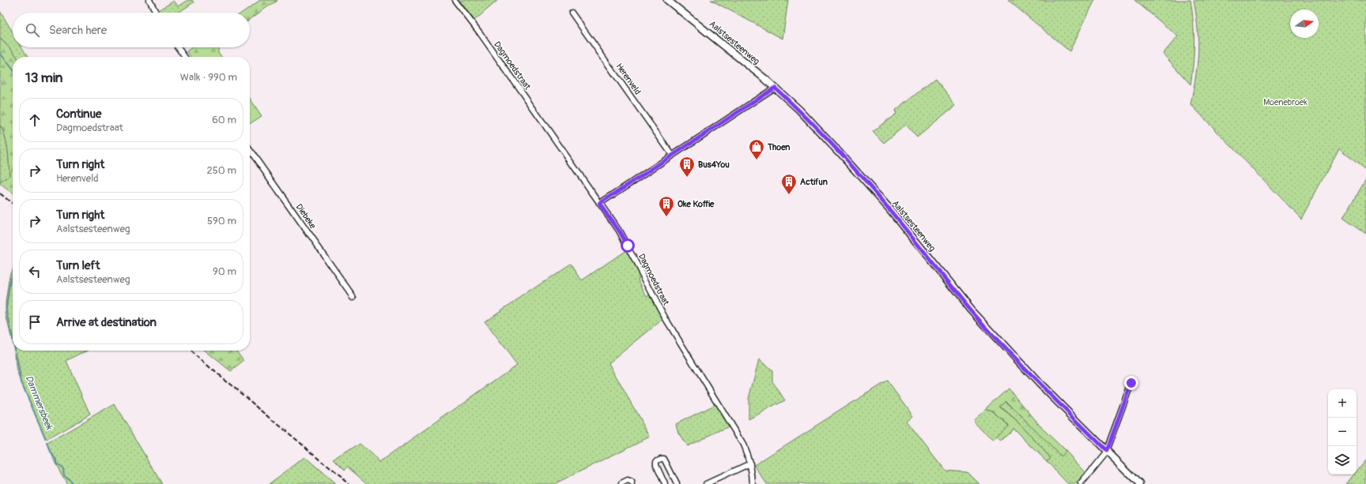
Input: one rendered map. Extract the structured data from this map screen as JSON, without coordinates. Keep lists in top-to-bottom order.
{
  "streets": {
    "main road": ["Aalstsesteenweg"],
    "street": ["Dagmoedstraat", "Herenveld", "Diebeke"]
  },
  "water": ["Dammersbeek"],
  "parks": ["Moenebroek"],
  "places": {
    "shop": ["Thoen"],
    "building": ["Bus4You", "Actifun", "Oke Koffie"]
  },
  "north": "right",
  "page": {
    "search": "Search here",
    "heading": ["13 min", "Walk · 990 m"],
    "list": [
      ["Continue", "Dagmoedstraat", "60 m"],
      ["Turn right", "Herenveld", "250 m"],
      ["Turn right", "Aalstsesteenweg", "590 m"],
      ["Turn left", "Aalstsesteenweg", "90 m"],
      "Arrive at destination"
    ],
    "map_buttons": ["+", "−"]
  }
}
